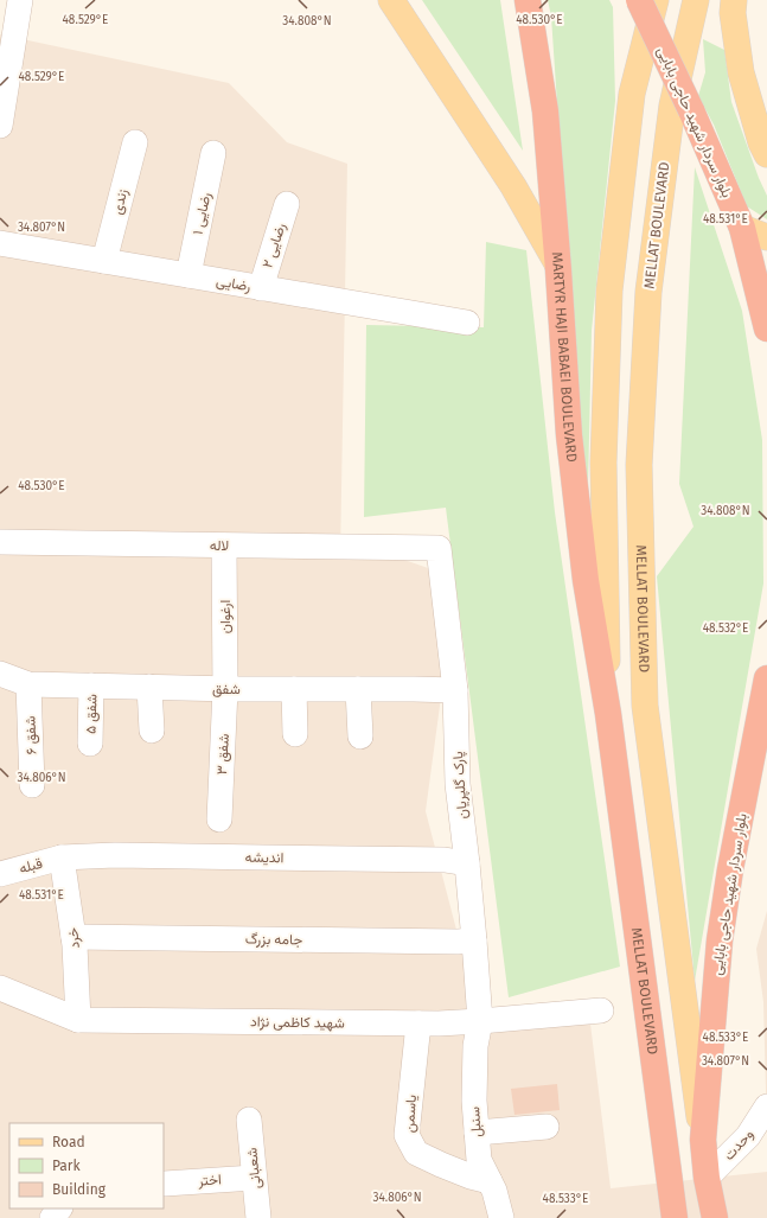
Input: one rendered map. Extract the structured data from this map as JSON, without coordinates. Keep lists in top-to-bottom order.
{
  "streets": {
    "highway": ["بلوار سردار شهید حاجی بابایی", "MELLAT BOULEVARD", "MARTYR HAJI BABAEI BOULEVARD"],
    "street": [
      "زندی",
      "رضایی ۱",
      "رضایی ۲",
      "رضایی",
      "لاله",
      "ارغوان",
      "شفق",
      "شفق ۵",
      "شفق ۶",
      "شفق ۳",
      "پارک گلپریان",
      "اندیشه",
      "قبله",
      "خرد",
      "جامه بزرگ",
      "شهید کاظمی نژاد",
      "یاسمن",
      "سنبل",
      "وحدت",
      "شعبانی",
      "اختر"
    ]
  },
  "crossings": [
    ["بلوار سردار شهید حاجی بابایی", "MELLAT BOULEVARD"],
    ["زندی", "رضایی"],
    ["رضایی ۱", "رضایی"],
    ["MELLAT BOULEVARD", "MARTYR HAJI BABAEI BOULEVARD"],
    ["MELLAT BOULEVARD", "وحدت"],
    ["رضایی ۲", "رضایی"],
    ["لاله", "ارغوان"],
    ["لاله", "پارک گلپریان"],
    ["ارغوان", "شفق"],
    ["ارغوان", "شفق ۳"],
    ["شفق", "شفق ۵"],
    ["شفق", "شفق ۶"],
    ["شفق", "شفق ۳"],
    ["شفق", "پارک گلپریان"],
    ["پارک گلپریان", "اندیشه"],
    ["پارک گلپریان", "جامه بزرگ"],
    ["پارک گلپریان", "شهید کاظمی نژاد"],
    ["پارک گلپریان", "سنبل"],
    ["اندیشه", "قبله"],
    ["اندیشه", "خرد"],
    ["قبله", "خرد"],
    ["خرد", "جامه بزرگ"],
    ["خرد", "شهید کاظمی نژاد"],
    ["شهید کاظمی نژاد", "یاسمن"],
    ["شهید کاظمی نژاد", "سنبل"],
    ["یاسمن", "سنبل"],
    ["شعبانی", "اختر"]
  ],
  "legend": ["Road", "Park", "Building"],
  "coordinates": [
    "48.529°E",
    "48.530°E",
    "34.808°N",
    "48.531°E",
    "34.807°N",
    "48.532°E",
    "34.806°N",
    "48.533°E"
  ]
}
